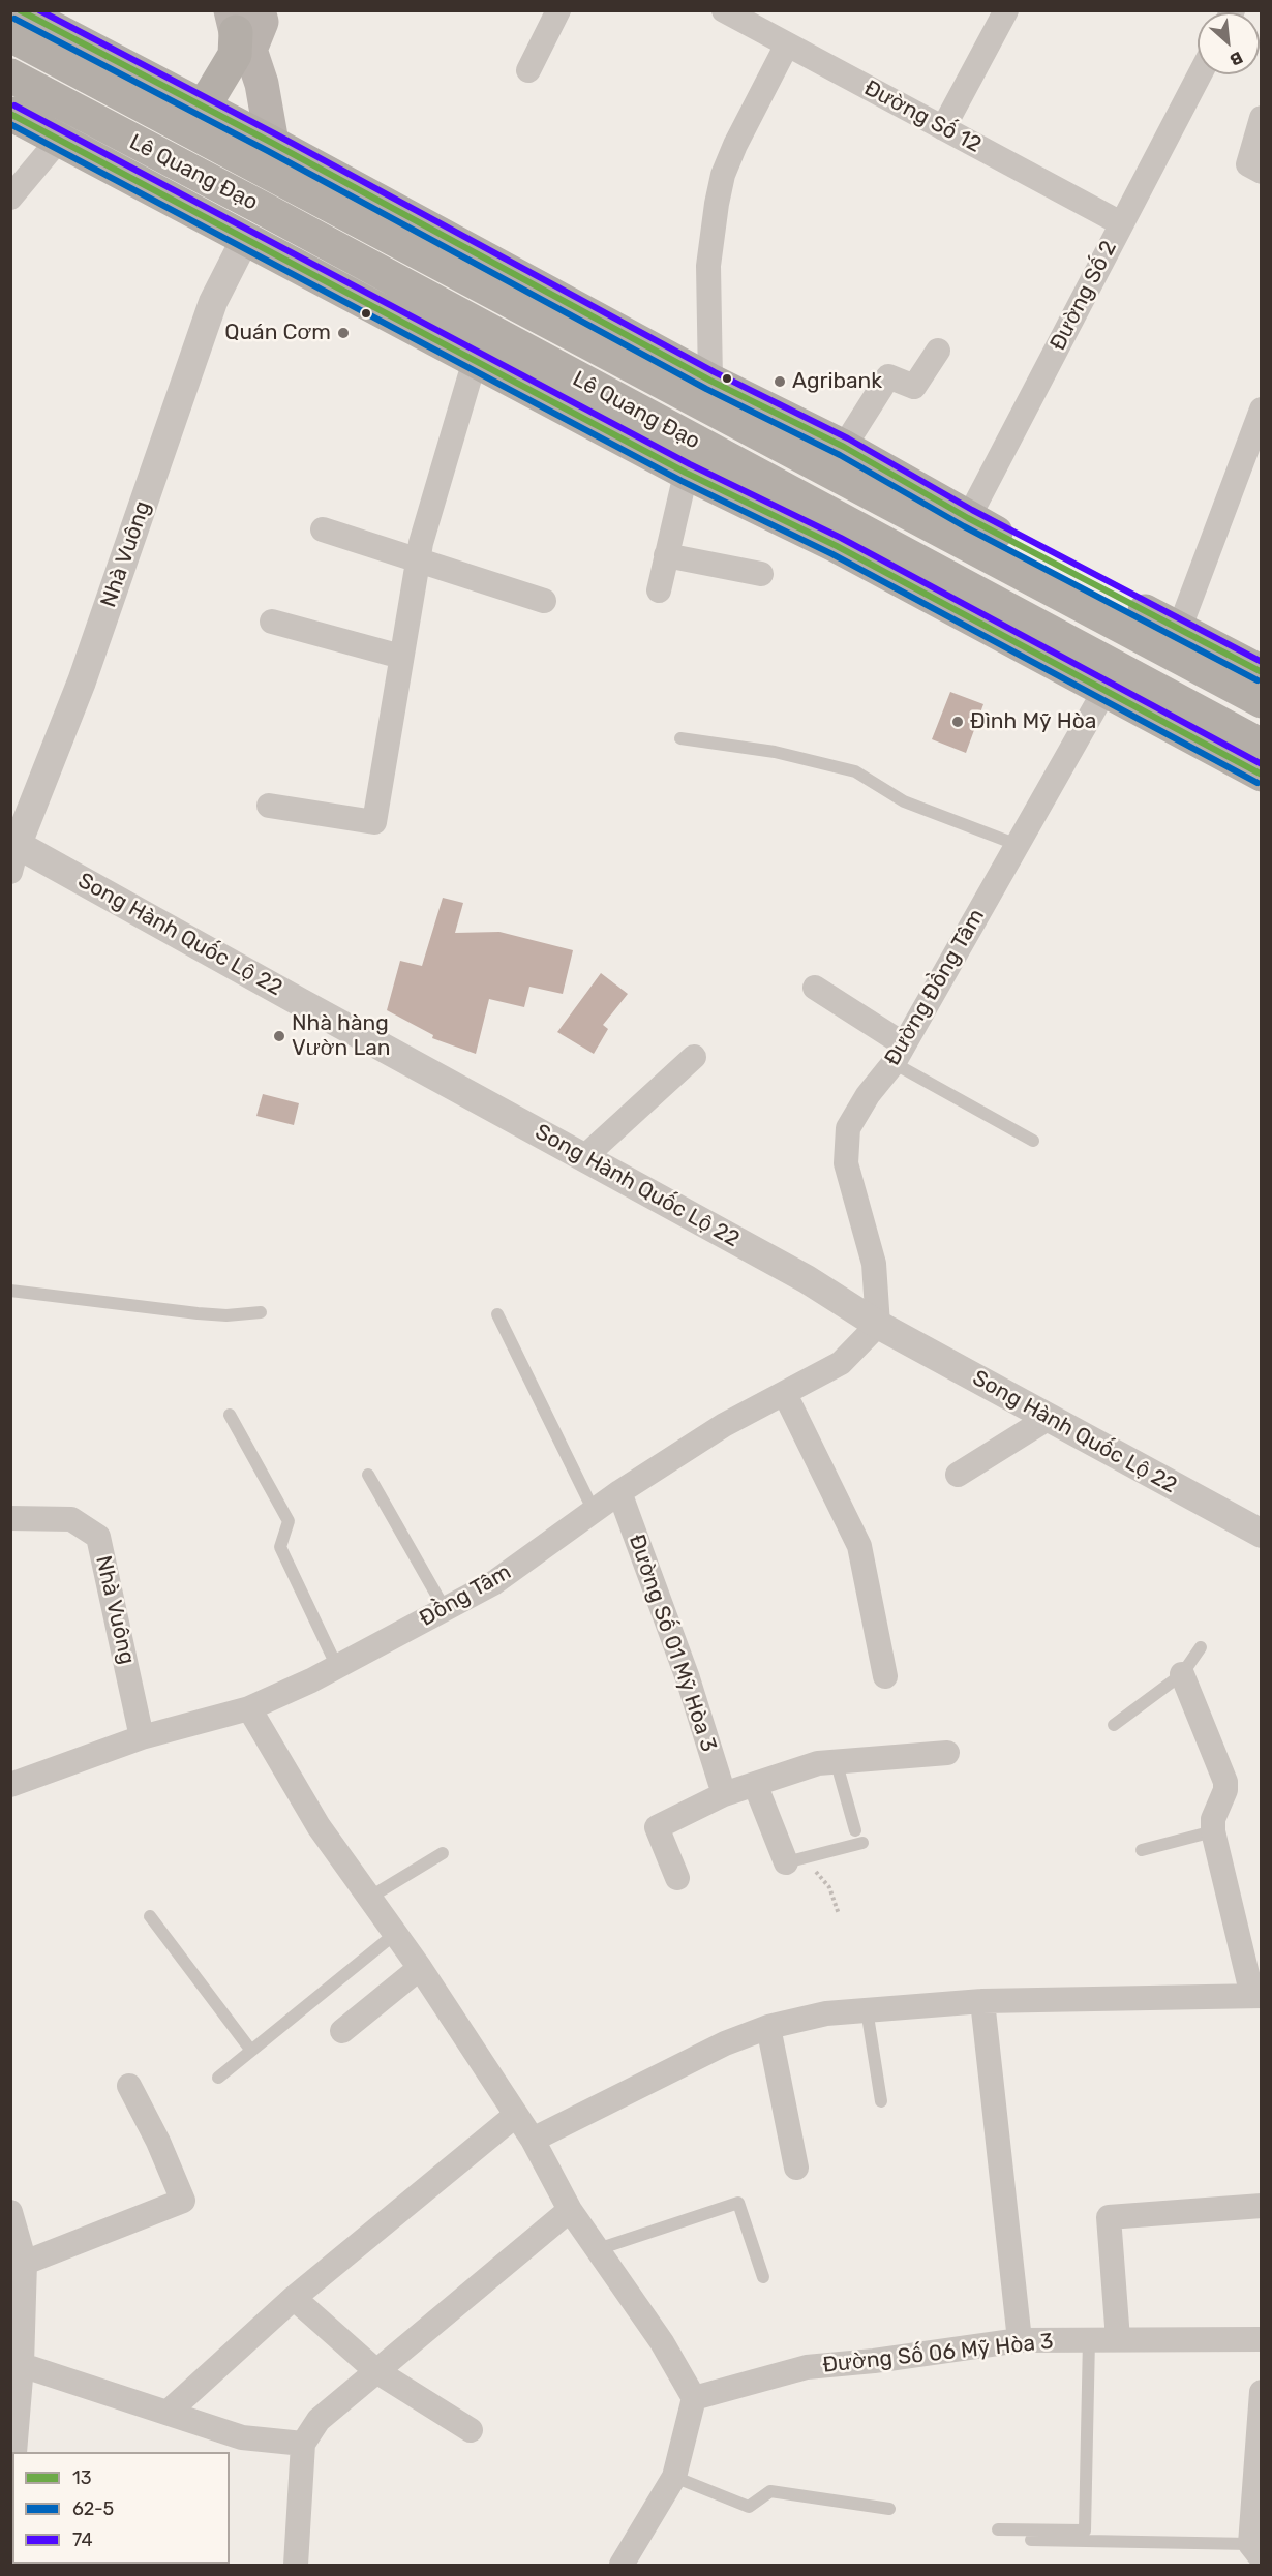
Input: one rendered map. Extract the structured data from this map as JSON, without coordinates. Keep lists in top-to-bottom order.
{
  "streets": {
    "highway": ["Lê Quang Đạo"],
    "street": [
      "Đường Số 12",
      "Đường Số 2",
      "Nhà Vuông",
      "Song Hành Quốc Lộ 22",
      "Đường Đồng Tâm",
      "Đồng Tâm",
      "Đường Số 01 Mỹ Hòa 3",
      "Đường Số 06 Mỹ Hòa 3"
    ]
  },
  "crossings": [
    ["Đường Số 12", "Đường Số 2"],
    ["Lê Quang Đạo", "Đường Số 2"],
    ["Lê Quang Đạo", "Nhà Vuông"],
    ["Lê Quang Đạo", "Đường Đồng Tâm"],
    ["Nhà Vuông", "Song Hành Quốc Lộ 22"],
    ["Nhà Vuông", "Đồng Tâm"],
    ["Song Hành Quốc Lộ 22", "Đường Đồng Tâm"],
    ["Song Hành Quốc Lộ 22", "Đồng Tâm"],
    ["Đường Đồng Tâm", "Đồng Tâm"],
    ["Đồng Tâm", "Đường Số 01 Mỹ Hòa 3"]
  ],
  "places": [
    "Quán Cơm",
    "Agribank",
    "Đình Mỹ Hòa",
    "Nhà hàng Vườn Lan"
  ],
  "lines": ["transit line 13", "transit line 74", "transit line 62-5"],
  "legend": ["13", "62-5", "74"],
  "north": "bottom right"
}
